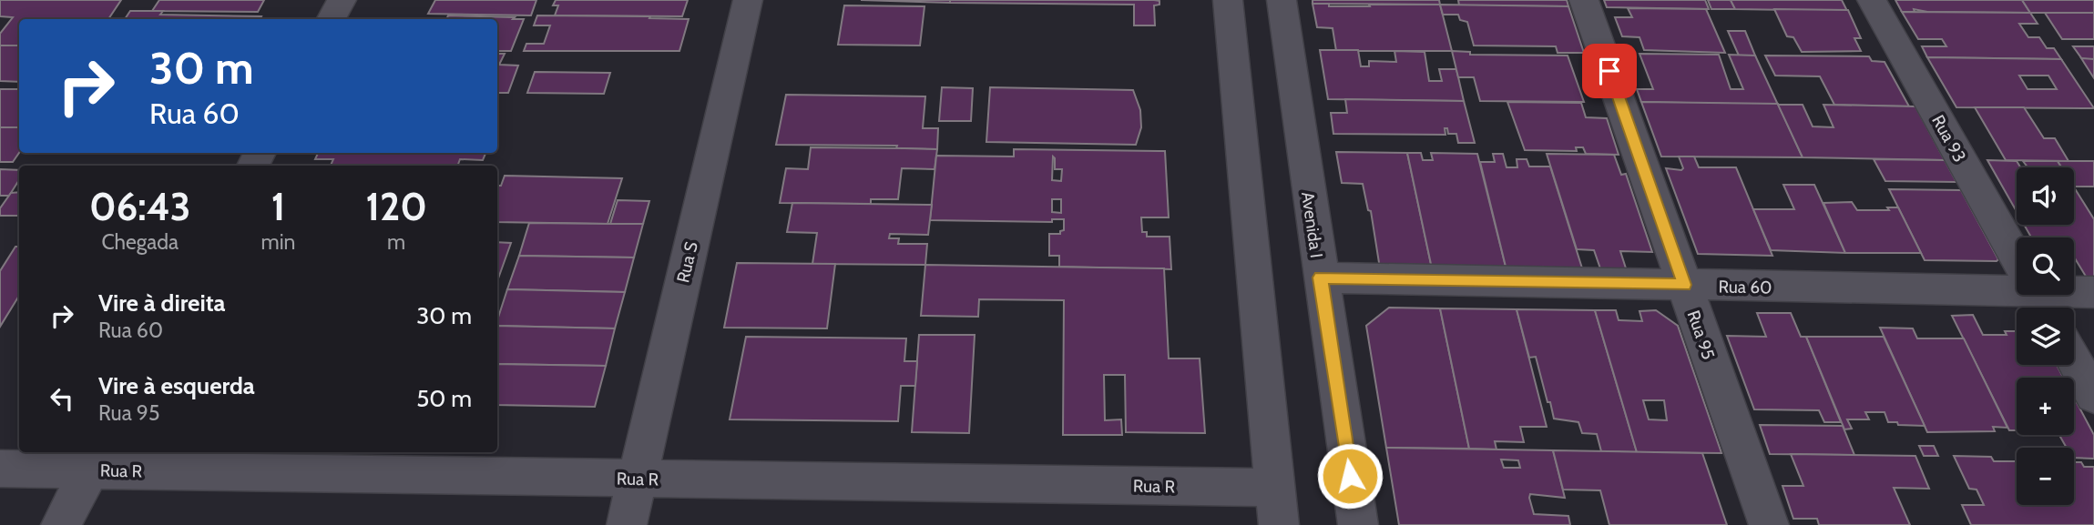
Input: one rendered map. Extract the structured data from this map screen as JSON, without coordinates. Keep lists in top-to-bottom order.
{
  "streets": {
    "street": [
      "Rua 93",
      "Avenida I",
      "Rua S",
      "Rua 60",
      "Rua 95",
      "Rua R"
    ]
  },
  "crossings": [
    ["Avenida I", "Rua 60"],
    ["Rua S", "Rua R"],
    ["Rua 60", "Rua 95"]
  ],
  "page": {
    "turn": ["30 m", "Rua 60"],
    "eta": [
      "06:43",
      "Chegada",
      "1",
      "min",
      "120",
      "m"
    ],
    "map_buttons": ["+", "−"],
    "list": [
      {
        "name": "Vire à direita",
        "note": "Rua 60",
        "value": "30 m"
      },
      {
        "name": "Vire à esquerda",
        "note": "Rua 95",
        "value": "50 m"
      }
    ]
  }
}
